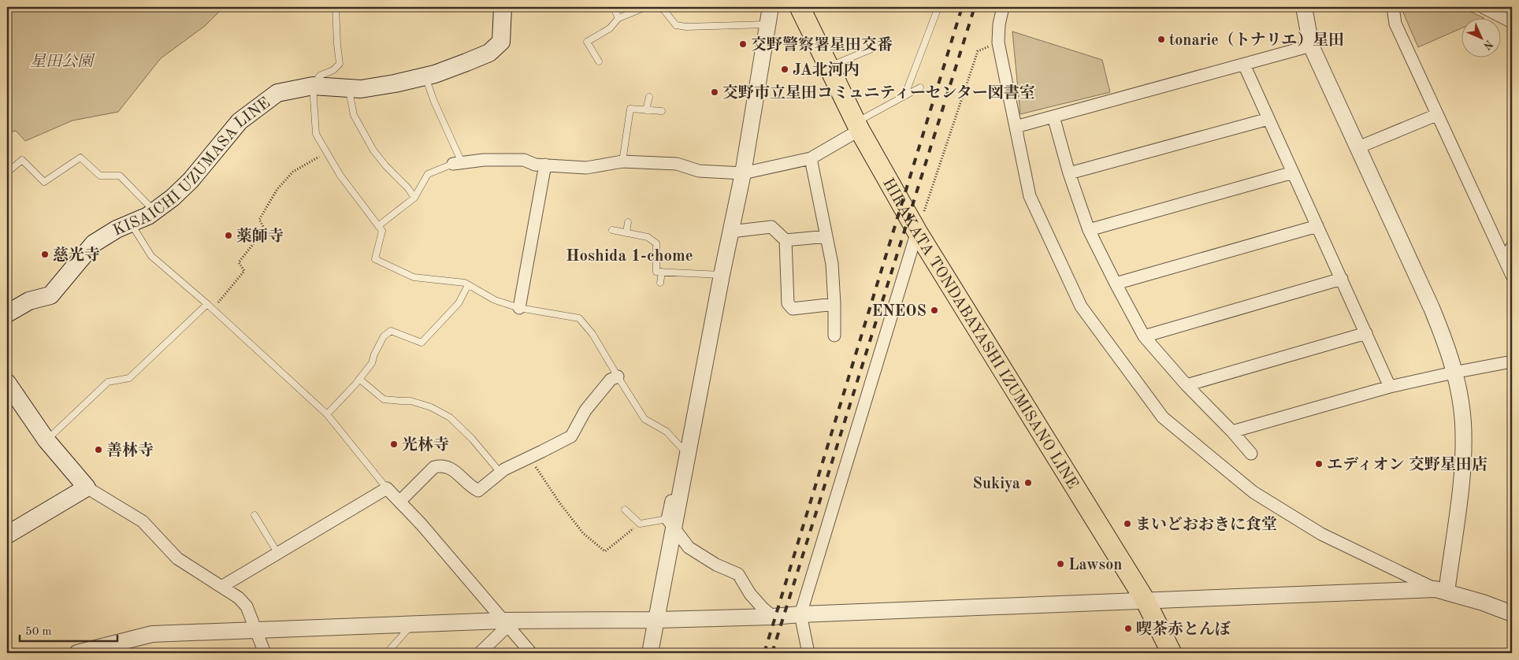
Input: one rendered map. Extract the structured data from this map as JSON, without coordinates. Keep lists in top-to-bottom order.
{
  "streets": {
    "main road": ["KISAICHI UZUMASA LINE", "HIRAKATA TONDABAYASHI IZUMISANO LINE"]
  },
  "districts": ["Hoshida 1-chome"],
  "parks": ["星田公園"],
  "places": [
    "tonarie（トナリエ）星田",
    "交野警察署星田交番",
    "JA北河内",
    "交野市立星田コミュニティーセンター図書室",
    "薬師寺",
    "慈光寺",
    "ENEOS",
    "光林寺",
    "善林寺",
    "エディオン 交野星田店",
    "Sukiya",
    "まいどおおきに食堂",
    "Lawson",
    "喫茶赤とんぼ"
  ],
  "scale_bar": "50 m",
  "north": "bottom right"
}
